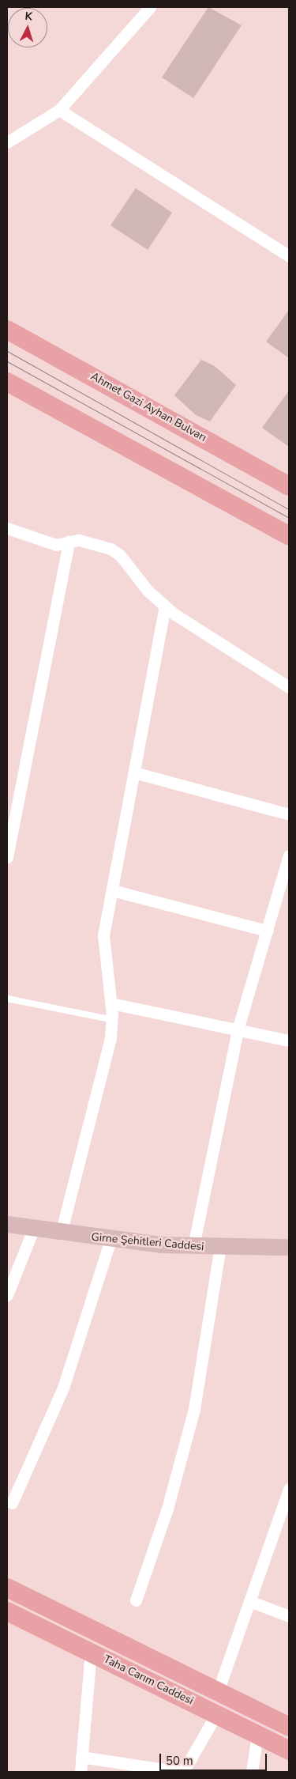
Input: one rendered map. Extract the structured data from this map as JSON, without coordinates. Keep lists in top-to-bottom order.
{
  "streets": {
    "main road": ["Ahmet Gazi Ayhan Bulvarı", "Taha Carım Caddesi"],
    "street": ["Girne Şehitleri Caddesi"]
  },
  "scale_bar": "50 m",
  "north": "top"
}
